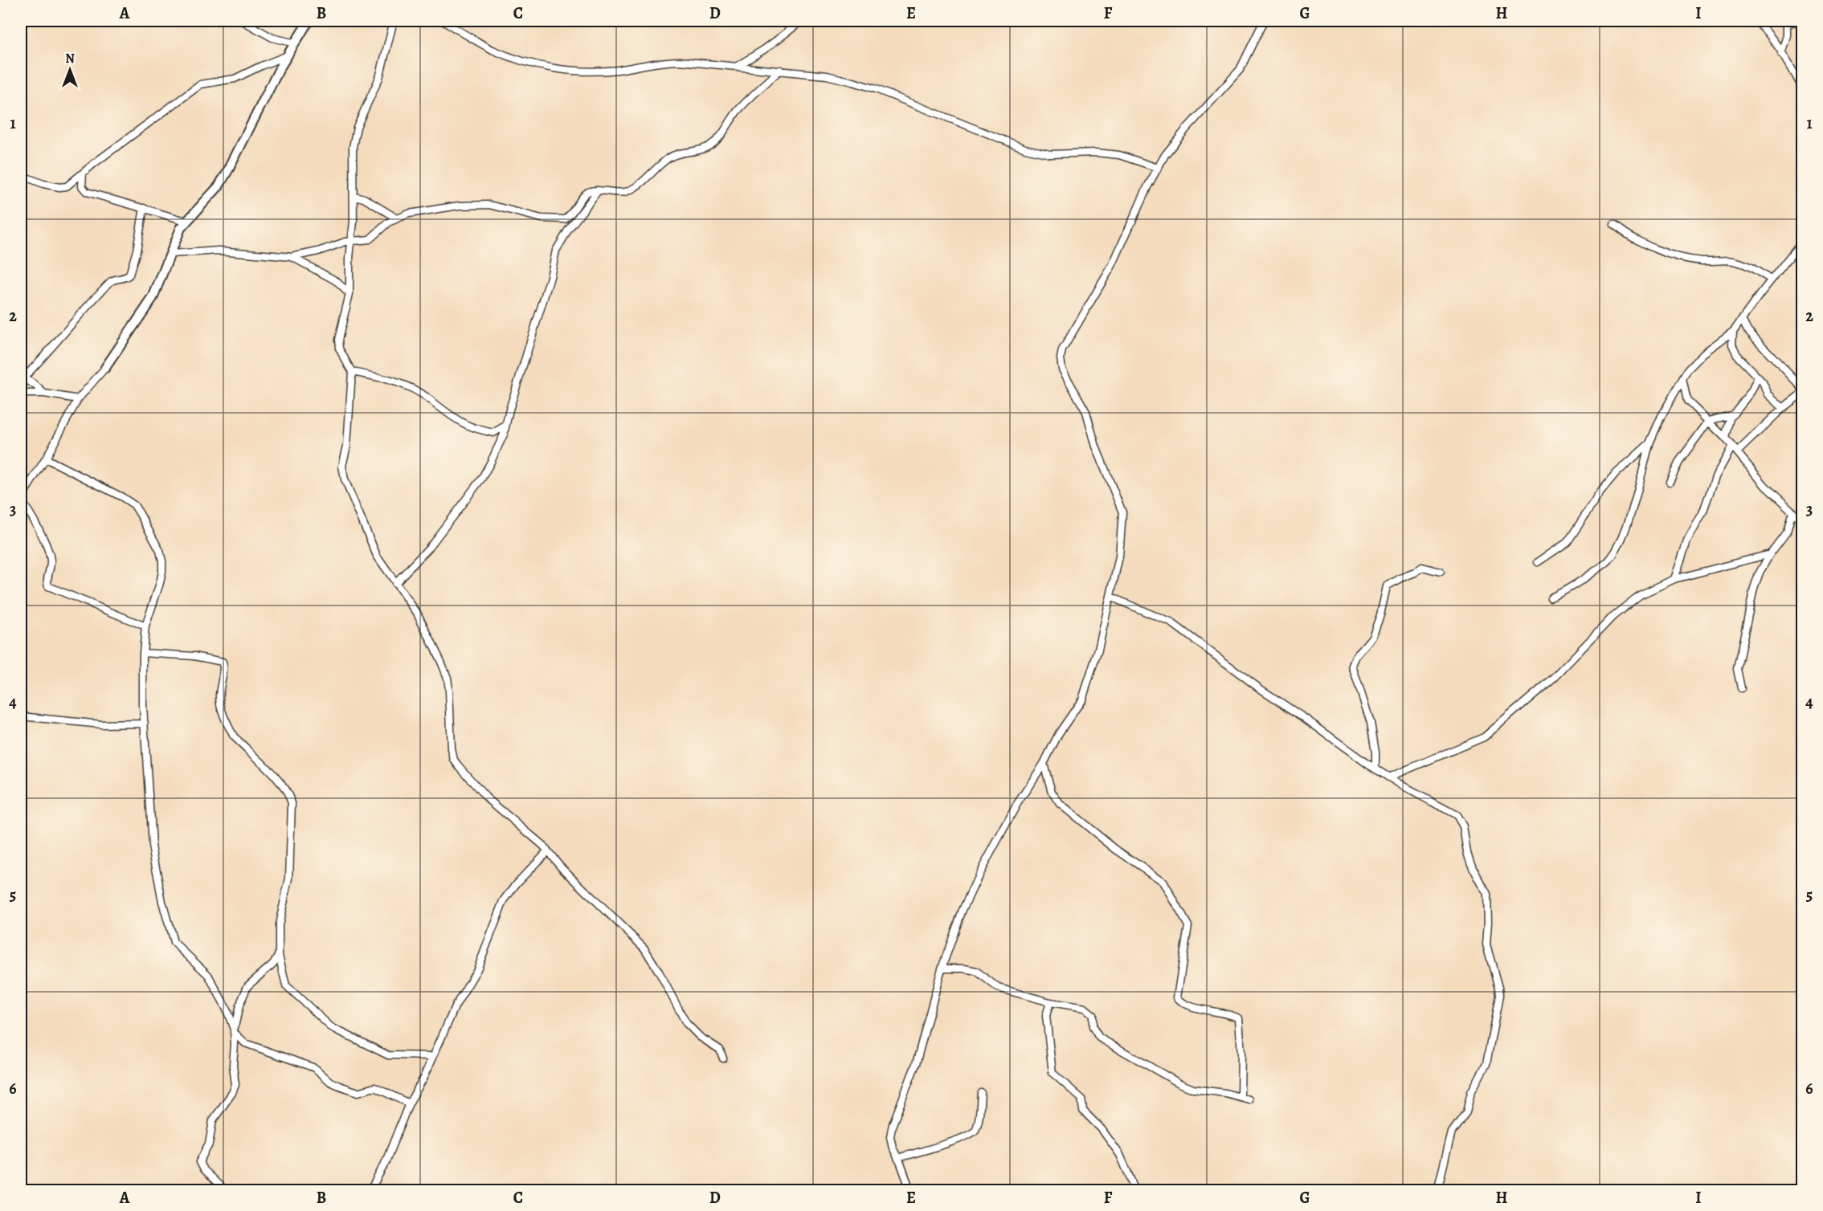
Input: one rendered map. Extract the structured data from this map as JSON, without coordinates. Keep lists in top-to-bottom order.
{
  "north": "top",
  "grid": {
    "columns": [
      "A",
      "B",
      "C",
      "D",
      "E",
      "F",
      "G",
      "H",
      "I"
    ],
    "rows": [
      "1",
      "2",
      "3",
      "4",
      "5",
      "6"
    ]
  }
}
